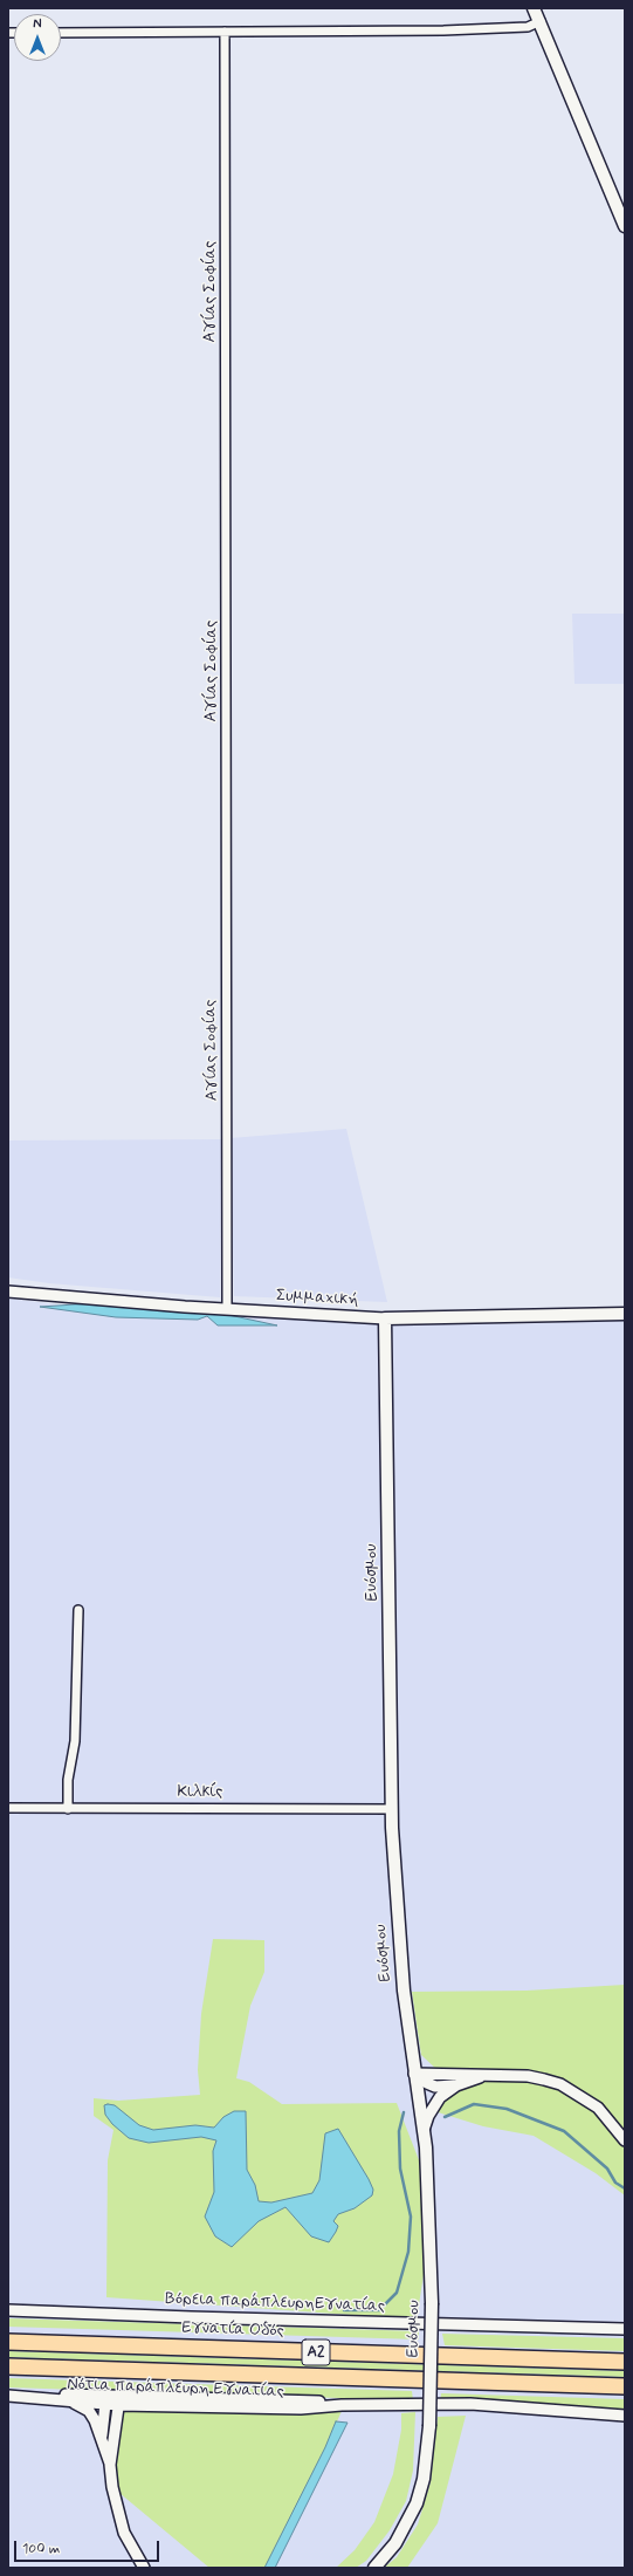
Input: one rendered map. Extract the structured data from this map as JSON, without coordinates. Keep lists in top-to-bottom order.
{
  "streets": {
    "highway": ["Εγνατία Οδός", "Α2"],
    "main road": ["Συμμαχική", "Ευόσμου"],
    "street": [
      "Αγίας Σοφίας",
      "Κιλκίς",
      "Βόρεια παράπλευρηΕγνατίας",
      "Νότια παράπλευρη Εγνατίας"
    ]
  },
  "crossings": [
    ["Αγίας Σοφίας", "Συμμαχική"],
    ["Συμμαχική", "Ευόσμου"],
    ["Ευόσμου", "Κιλκίς"]
  ],
  "scale_bar": "100 m",
  "north": "top"
}
